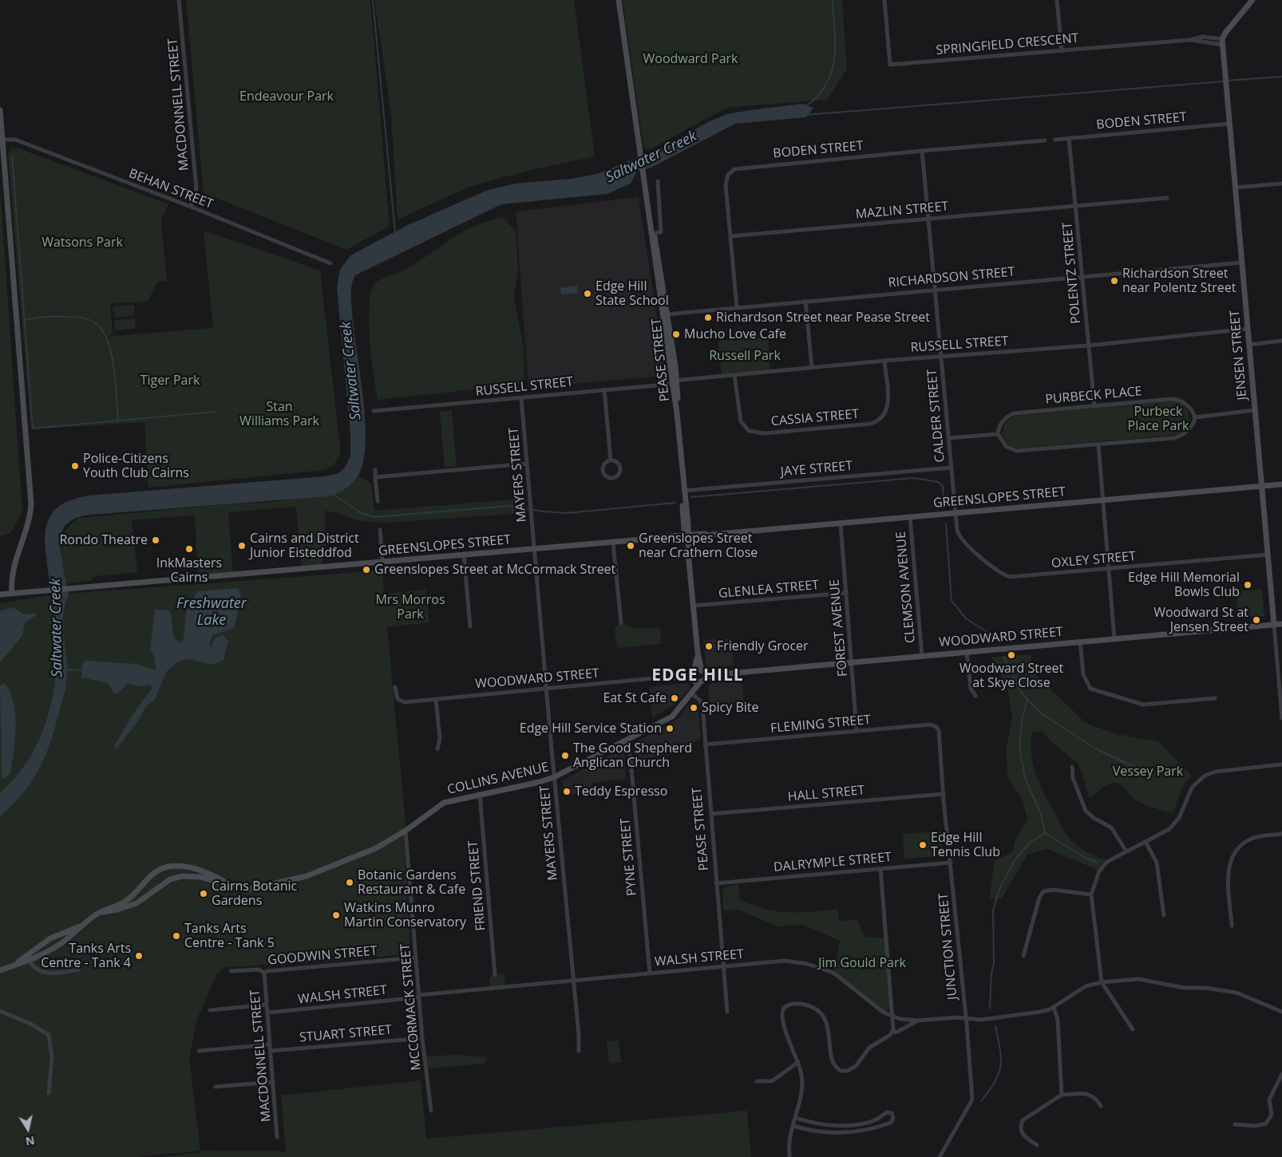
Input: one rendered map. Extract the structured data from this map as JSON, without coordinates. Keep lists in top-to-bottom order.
{
  "streets": {
    "street": [
      "SPRINGFIELD CRESCENT",
      "MACDONNELL STREET",
      "BODEN STREET",
      "BEHAN STREET",
      "MAZLIN STREET",
      "POLENTZ STREET",
      "RICHARDSON STREET",
      "RUSSELL STREET",
      "JENSEN STREET",
      "PEASE STREET",
      "PURBECK PLACE",
      "CALDER STREET",
      "CASSIA STREET",
      "JAYE STREET",
      "MAYERS STREET",
      "GREENSLOPES STREET",
      "OXLEY STREET",
      "CLEMSON AVENUE",
      "GLENLEA STREET",
      "FOREST AVENUE",
      "WOODWARD STREET",
      "FLEMING STREET",
      "COLLINS AVENUE",
      "HALL STREET",
      "PYNE STREET",
      "DALRYMPLE STREET",
      "FRIEND STREET",
      "JUNCTION STREET",
      "GOODWIN STREET",
      "WALSH STREET",
      "MCCORMACK STREET",
      "STUART STREET"
    ]
  },
  "crossings": [
    ["SPRINGFIELD CRESCENT", "JENSEN STREET"],
    ["MACDONNELL STREET", "BEHAN STREET"],
    ["MACDONNELL STREET", "GOODWIN STREET"],
    ["MACDONNELL STREET", "WALSH STREET"],
    ["MACDONNELL STREET", "STUART STREET"],
    ["BODEN STREET", "MAZLIN STREET"],
    ["BODEN STREET", "POLENTZ STREET"],
    ["BODEN STREET", "RICHARDSON STREET"],
    ["BODEN STREET", "JENSEN STREET"],
    ["BODEN STREET", "CALDER STREET"],
    ["MAZLIN STREET", "POLENTZ STREET"],
    ["MAZLIN STREET", "CALDER STREET"],
    ["POLENTZ STREET", "RICHARDSON STREET"],
    ["POLENTZ STREET", "RUSSELL STREET"],
    ["POLENTZ STREET", "PURBECK PLACE"],
    ["RICHARDSON STREET", "JENSEN STREET"],
    ["RICHARDSON STREET", "PEASE STREET"],
    ["RICHARDSON STREET", "CALDER STREET"],
    ["RUSSELL STREET", "JENSEN STREET"],
    ["RUSSELL STREET", "PEASE STREET"],
    ["RUSSELL STREET", "CALDER STREET"],
    ["RUSSELL STREET", "CASSIA STREET"],
    ["RUSSELL STREET", "MAYERS STREET"],
    ["JENSEN STREET", "GREENSLOPES STREET"],
    ["JENSEN STREET", "OXLEY STREET"],
    ["JENSEN STREET", "WOODWARD STREET"],
    ["PEASE STREET", "JAYE STREET"],
    ["PEASE STREET", "GREENSLOPES STREET"],
    ["PEASE STREET", "GLENLEA STREET"],
    ["PEASE STREET", "WOODWARD STREET"],
    ["PEASE STREET", "FLEMING STREET"],
    ["PEASE STREET", "COLLINS AVENUE"],
    ["PEASE STREET", "HALL STREET"],
    ["PEASE STREET", "DALRYMPLE STREET"],
    ["PEASE STREET", "WALSH STREET"],
    ["CALDER STREET", "JAYE STREET"],
    ["CALDER STREET", "GREENSLOPES STREET"],
    ["CALDER STREET", "OXLEY STREET"],
    ["MAYERS STREET", "GREENSLOPES STREET"],
    ["MAYERS STREET", "WOODWARD STREET"],
    ["MAYERS STREET", "COLLINS AVENUE"],
    ["MAYERS STREET", "WALSH STREET"],
    ["GREENSLOPES STREET", "OXLEY STREET"],
    ["GREENSLOPES STREET", "CLEMSON AVENUE"],
    ["GREENSLOPES STREET", "FOREST AVENUE"],
    ["CLEMSON AVENUE", "WOODWARD STREET"],
    ["GLENLEA STREET", "FOREST AVENUE"],
    ["FOREST AVENUE", "WOODWARD STREET"],
    ["FOREST AVENUE", "FLEMING STREET"],
    ["WOODWARD STREET", "COLLINS AVENUE"],
    ["FLEMING STREET", "JUNCTION STREET"],
    ["COLLINS AVENUE", "PYNE STREET"],
    ["COLLINS AVENUE", "FRIEND STREET"],
    ["COLLINS AVENUE", "MCCORMACK STREET"],
    ["HALL STREET", "JUNCTION STREET"],
    ["PYNE STREET", "WALSH STREET"],
    ["DALRYMPLE STREET", "JUNCTION STREET"],
    ["JUNCTION STREET", "WALSH STREET"],
    ["GOODWIN STREET", "MCCORMACK STREET"],
    ["WALSH STREET", "MCCORMACK STREET"],
    ["MCCORMACK STREET", "STUART STREET"]
  ],
  "districts": ["EDGE HILL"],
  "water": ["Saltwater Creek", "Freshwater Lake"],
  "parks": [
    "Woodward Park",
    "Endeavour Park",
    "Watsons Park",
    "Russell Park",
    "Tiger Park",
    "Stan Williams Park",
    "Purbeck Place Park",
    "Mrs Morros Park",
    "Vessey Park",
    "Jim Gould Park"
  ],
  "places": [
    "Richardson Street near Polentz Street",
    "Edge Hill State School",
    "Richardson Street near Pease Street",
    "Mucho Love Cafe",
    "Police-Citizens Youth Club Cairns",
    "Rondo Theatre",
    "Cairns and District Junior Eisteddfod",
    "Greenslopes Street near Crathern Close",
    "InkMasters Cairns",
    "Greenslopes Street at McCormack Street",
    "Edge Hill Memorial Bowls Club",
    "Woodward St at Jensen Street",
    "Friendly Grocer",
    "Woodward Street at Skye Close",
    "Eat St Cafe",
    "Spicy Bite",
    "Edge Hill Service Station",
    "The Good Shepherd Anglican Church",
    "Teddy Espresso",
    "Edge Hill Tennis Club",
    "Botanic Gardens Restaurant & Cafe",
    "Cairns Botanic Gardens",
    "Watkins Munro Martin Conservatory",
    "Tanks Arts Centre - Tank 5",
    "Tanks Arts Centre - Tank 4"
  ],
  "north": "bottom"
}
